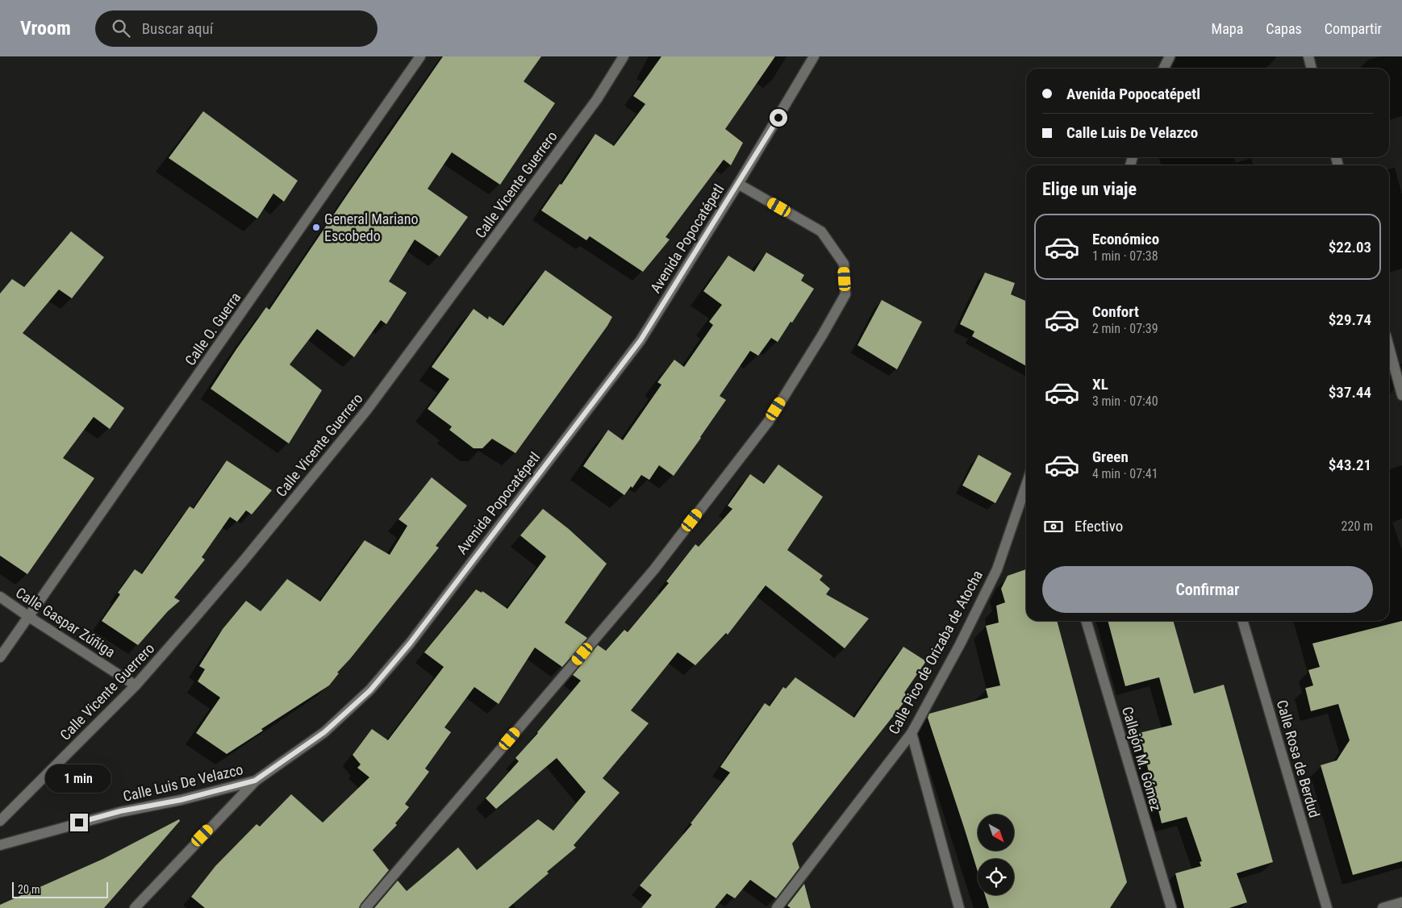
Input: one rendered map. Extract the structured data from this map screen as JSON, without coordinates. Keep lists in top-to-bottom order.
{
  "streets": {
    "street": [
      "Calle Vicente Guerrero",
      "Avenida Popocatépetl",
      "Calle O. Guerra",
      "Calle Gaspar Zúñiga",
      "Calle Pico de Orizaba de Atocha",
      "Callejón M. Gómez",
      "Calle Rosa de Berdud",
      "Calle Luis De Velazco"
    ]
  },
  "crossings": [
    ["Calle Vicente Guerrero", "Calle Gaspar Zúñiga"],
    ["Avenida Popocatépetl", "Calle Luis De Velazco"],
    ["Calle O. Guerra", "Calle Gaspar Zúñiga"]
  ],
  "places": ["General Mariano Escobedo"],
  "scale_bar": "20 m",
  "north": "bottom right",
  "page": {
    "header": "Vroom",
    "search": "Buscar aquí",
    "nav": ["Mapa", "Capas", "Compartir"],
    "banner": ["Avenida Popocatépetl", "Calle Luis De Velazco"],
    "heading": "Elige un viaje",
    "list": [
      {
        "name": "Económico",
        "note": "1 min · 07:38",
        "value": "$22.03"
      },
      {
        "name": "Confort",
        "note": "2 min · 07:39",
        "value": "$29.74"
      },
      {
        "name": "XL",
        "note": "3 min · 07:40",
        "value": "$37.44"
      },
      {
        "name": "Green",
        "note": "4 min · 07:41",
        "value": "$43.21"
      }
    ],
    "pay": ["Efectivo", "220 m"],
    "buttons": "Confirmar",
    "bubble": "1 min",
    "scale": "20 m"
  }
}
